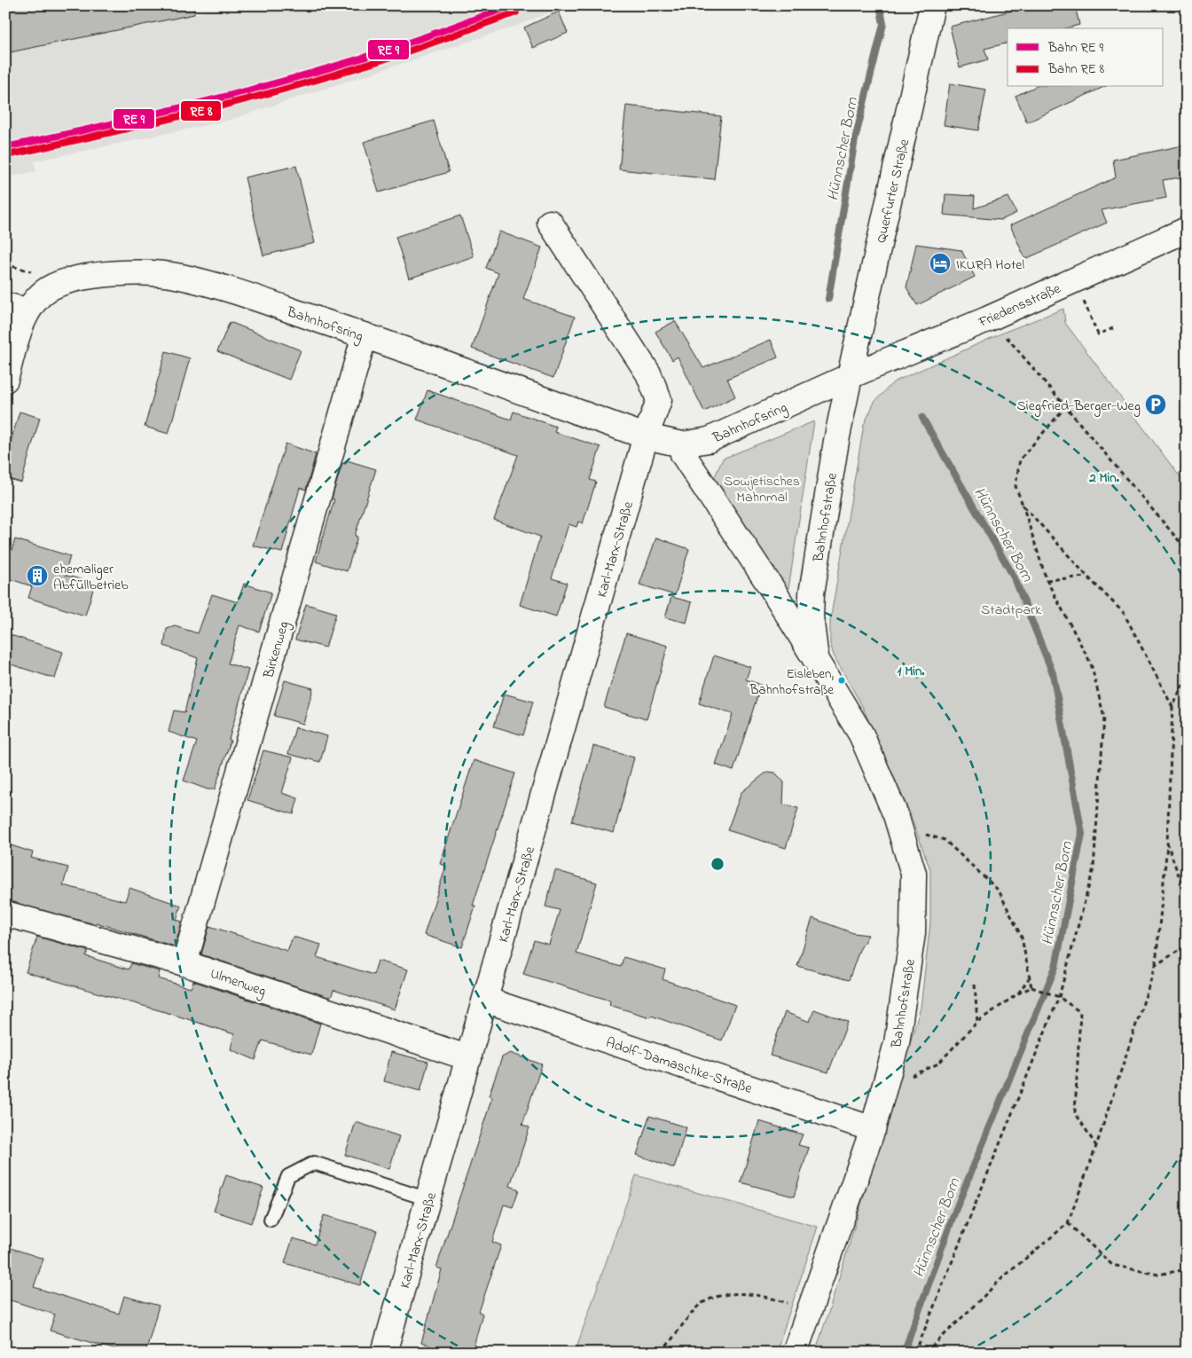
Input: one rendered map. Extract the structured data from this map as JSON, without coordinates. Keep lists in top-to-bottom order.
{
  "streets": {
    "street": [
      "Querfurter Straße",
      "Friedensstraße",
      "Bahnhofsring",
      "Bahnhofstraße",
      "Karl-Marx-Straße",
      "Birkenweg",
      "Ulmenweg",
      "Adolf-Damaschke-Straße"
    ]
  },
  "crossings": [
    ["Querfurter Straße", "Friedensstraße"],
    ["Querfurter Straße", "Bahnhofsring"],
    ["Querfurter Straße", "Bahnhofstraße"],
    ["Friedensstraße", "Bahnhofsring"],
    ["Friedensstraße", "Bahnhofstraße"],
    ["Bahnhofsring", "Bahnhofstraße"],
    ["Bahnhofsring", "Karl-Marx-Straße"],
    ["Bahnhofsring", "Birkenweg"],
    ["Bahnhofstraße", "Adolf-Damaschke-Straße"],
    ["Karl-Marx-Straße", "Ulmenweg"],
    ["Karl-Marx-Straße", "Adolf-Damaschke-Straße"],
    ["Birkenweg", "Ulmenweg"]
  ],
  "water": ["Hünnscher Born"],
  "parks": ["Sowjetisches Mahnmal", "Stadtpark"],
  "places": {
    "hotel": ["IKURA Hotel"],
    "parking": ["Siegfried-Berger-Weg"],
    "building": ["ehemaliger Abfüllbetrieb"],
    "other": ["Eisleben, Bahnhofstraße"]
  },
  "legend": ["Bahn RE 9", "Bahn RE 8"],
  "rings": ["2 Min.", "1 Min."]
}
